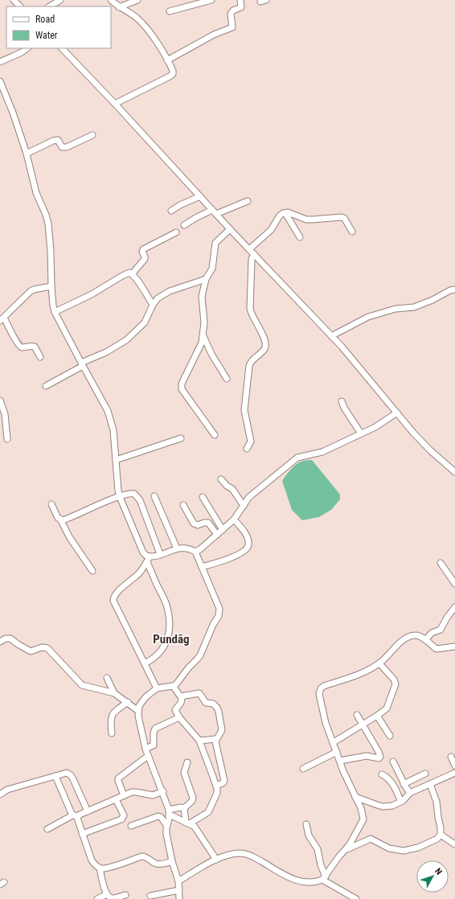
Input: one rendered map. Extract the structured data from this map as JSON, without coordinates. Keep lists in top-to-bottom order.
{
  "districts": ["Pundāg"],
  "legend": ["Road", "Water"],
  "north": "top right"
}
